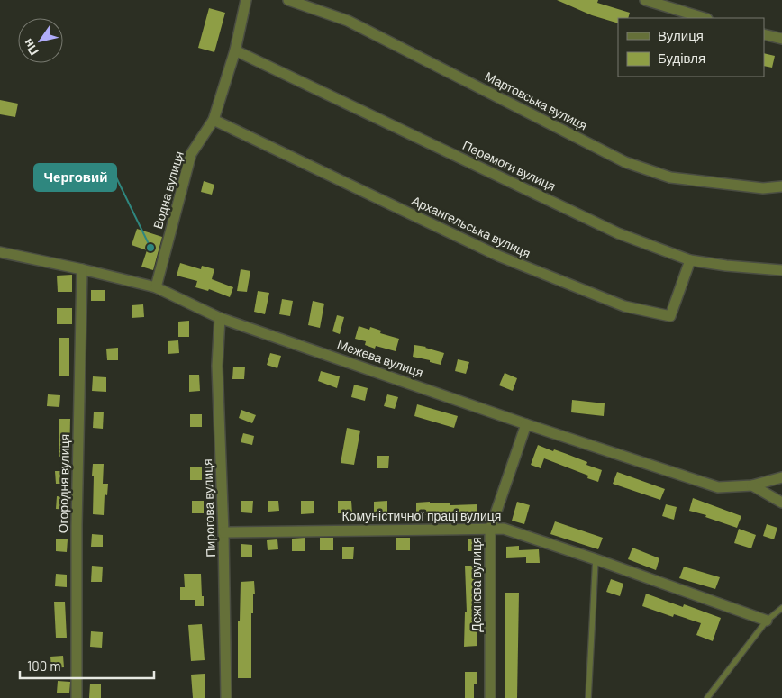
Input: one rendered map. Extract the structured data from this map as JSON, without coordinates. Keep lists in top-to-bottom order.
{
  "streets": {
    "street": [
      "Мартовська вулиця",
      "Перемоги вулиця",
      "Водна вулиця",
      "Архангельська вулиця",
      "Межева вулиця",
      "Огородня вулиця",
      "Пирогова вулиця",
      "Комуністичної праці вулиця",
      "Дежнева вулиця"
    ]
  },
  "crossings": [
    ["Перемоги вулиця", "Водна вулиця"],
    ["Перемоги вулиця", "Архангельська вулиця"],
    ["Водна вулиця", "Архангельська вулиця"],
    ["Водна вулиця", "Межева вулиця"],
    ["Межева вулиця", "Огородня вулиця"],
    ["Межева вулиця", "Пирогова вулиця"],
    ["Межева вулиця", "Дежнева вулиця"],
    ["Пирогова вулиця", "Комуністичної праці вулиця"],
    ["Комуністичної праці вулиця", "Дежнева вулиця"]
  ],
  "places": ["Черговий"],
  "legend": ["Вулиця", "Будівля"],
  "scale_bar": "100 m",
  "north": "bottom left"
}
